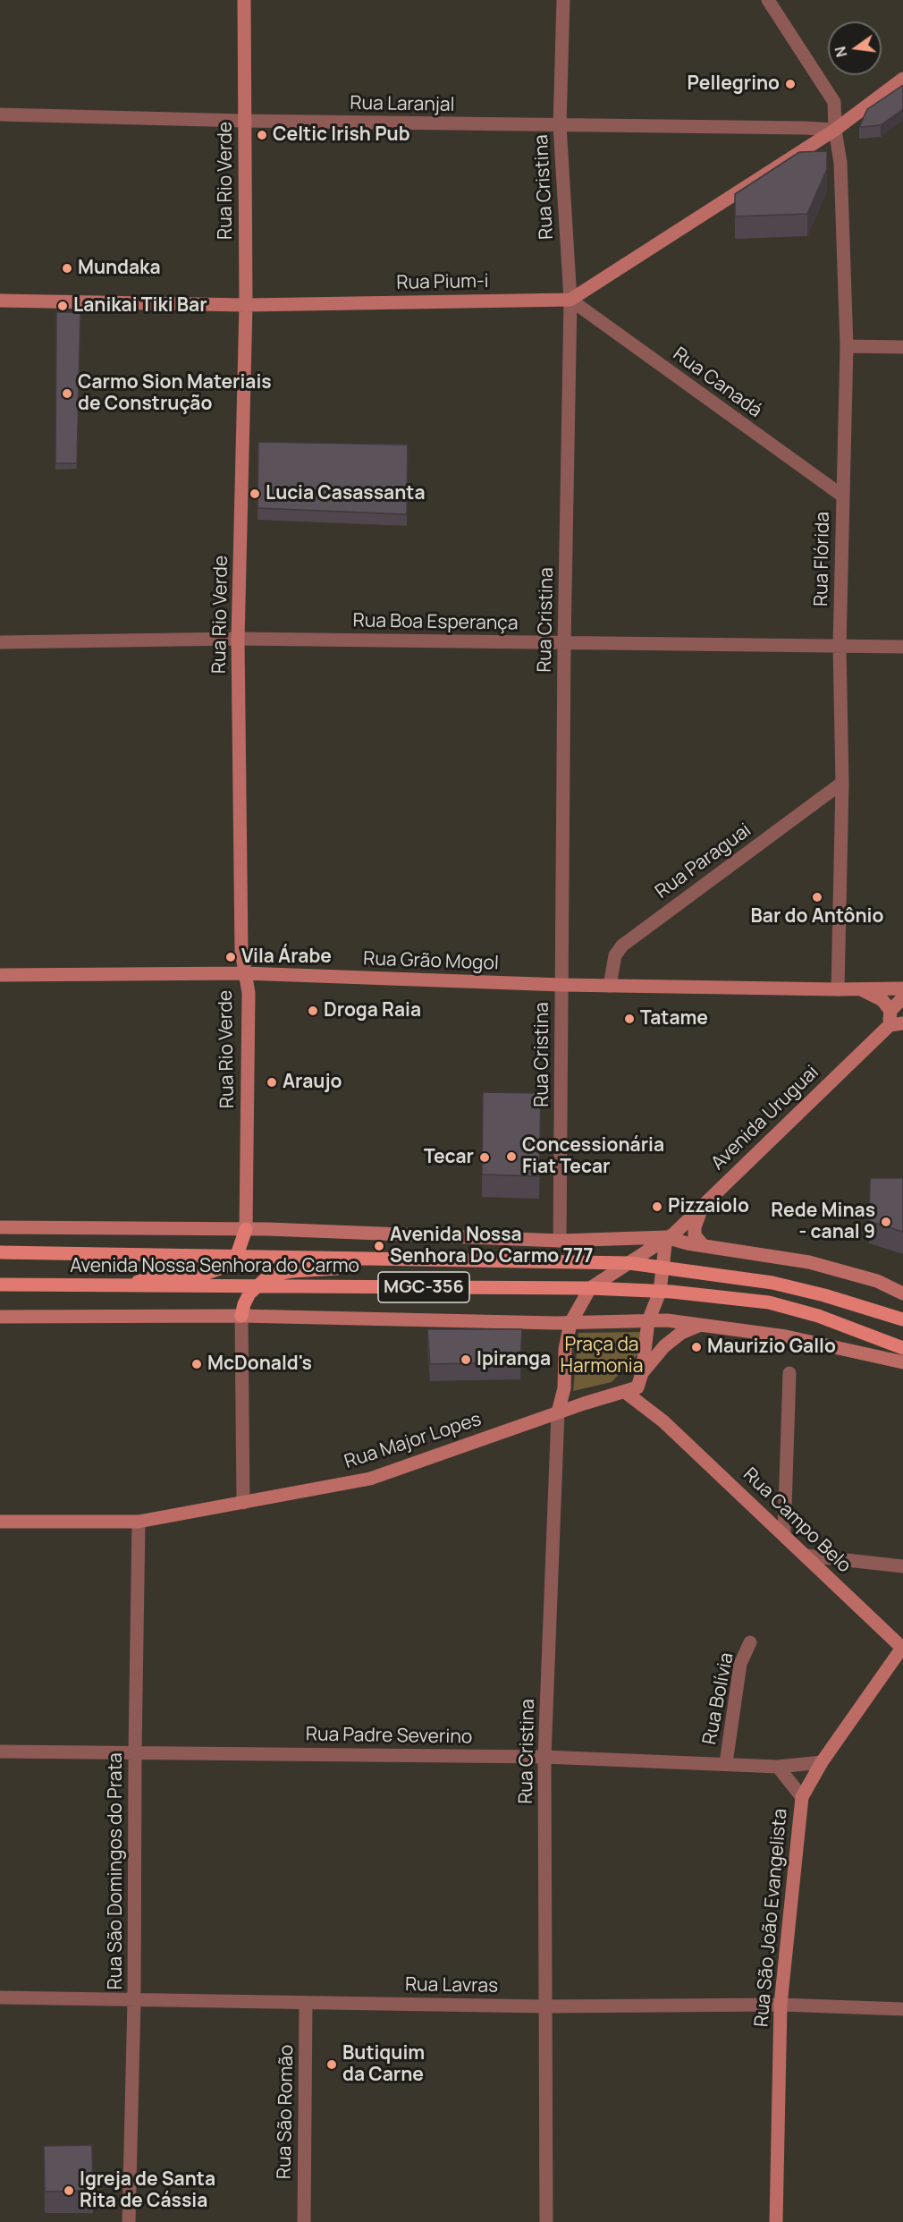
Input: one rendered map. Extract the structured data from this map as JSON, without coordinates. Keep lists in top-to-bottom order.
{
  "streets": {
    "main road": ["Avenida Nossa Senhora do Carmo", "MGC-356"],
    "street": [
      "Rua Laranjal",
      "Rua Rio Verde",
      "Rua Cristina",
      "Rua Pium-i",
      "Rua Canadá",
      "Rua Flórida",
      "Rua Boa Esperança",
      "Rua Paraguai",
      "Rua Grão Mogol",
      "Avenida Uruguai",
      "Rua Major Lopes",
      "Rua Campo Belo",
      "Rua Bolívia",
      "Rua Padre Severino",
      "Rua São Domingos do Prata",
      "Rua São João Evangelista",
      "Rua Lavras",
      "Rua São Romão"
    ]
  },
  "crossings": [
    ["Rua Laranjal", "Rua Rio Verde"],
    ["Rua Laranjal", "Rua Cristina"],
    ["Rua Laranjal", "Rua Flórida"],
    ["Rua Rio Verde", "Rua Pium-i"],
    ["Rua Rio Verde", "Rua Boa Esperança"],
    ["Rua Rio Verde", "Rua Grão Mogol"],
    ["Rua Rio Verde", "Avenida Nossa Senhora do Carmo"],
    ["Rua Cristina", "Rua Pium-i"],
    ["Rua Cristina", "Rua Canadá"],
    ["Rua Cristina", "Rua Boa Esperança"],
    ["Rua Cristina", "Rua Grão Mogol"],
    ["Rua Cristina", "Avenida Uruguai"],
    ["Rua Cristina", "Avenida Nossa Senhora do Carmo"],
    ["Rua Cristina", "MGC-356"],
    ["Rua Cristina", "Rua Major Lopes"],
    ["Rua Cristina", "Rua Padre Severino"],
    ["Rua Cristina", "Rua Lavras"],
    ["Rua Pium-i", "Rua Canadá"],
    ["Rua Canadá", "Rua Flórida"],
    ["Rua Flórida", "Rua Boa Esperança"],
    ["Rua Flórida", "Rua Paraguai"],
    ["Rua Flórida", "Rua Grão Mogol"],
    ["Rua Paraguai", "Rua Grão Mogol"],
    ["Rua Grão Mogol", "Avenida Uruguai"],
    ["Avenida Uruguai", "Avenida Nossa Senhora do Carmo"],
    ["Rua Major Lopes", "Rua Campo Belo"],
    ["Rua Major Lopes", "Rua São Domingos do Prata"],
    ["Rua Campo Belo", "Rua São João Evangelista"],
    ["Rua Bolívia", "Rua Padre Severino"],
    ["Rua Padre Severino", "Rua São Domingos do Prata"],
    ["Rua Padre Severino", "Rua São João Evangelista"],
    ["Rua São Domingos do Prata", "Rua Lavras"],
    ["Rua São João Evangelista", "Rua Lavras"],
    ["Rua Lavras", "Rua São Romão"]
  ],
  "parks": ["Praça da Harmonia"],
  "places": [
    "Pellegrino",
    "Celtic Irish Pub",
    "Mundaka",
    "Lanikai Tiki Bar",
    "Carmo Sion Materiais de Construção",
    "Lucia Casassanta",
    "Bar do Antônio",
    "Vila Árabe",
    "Droga Raia",
    "Tatame",
    "Araujo",
    "Concessionária Fiat Tecar",
    "Tecar",
    "Pizzaiolo",
    "Rede Minas - canal 9",
    "Avenida Nossa Senhora Do Carmo 777",
    "Maurizio Gallo",
    "Ipiranga",
    "McDonald's",
    "Butiquim da Carne",
    "Igreja de Santa Rita de Cássia"
  ],
  "north": "left"
}
